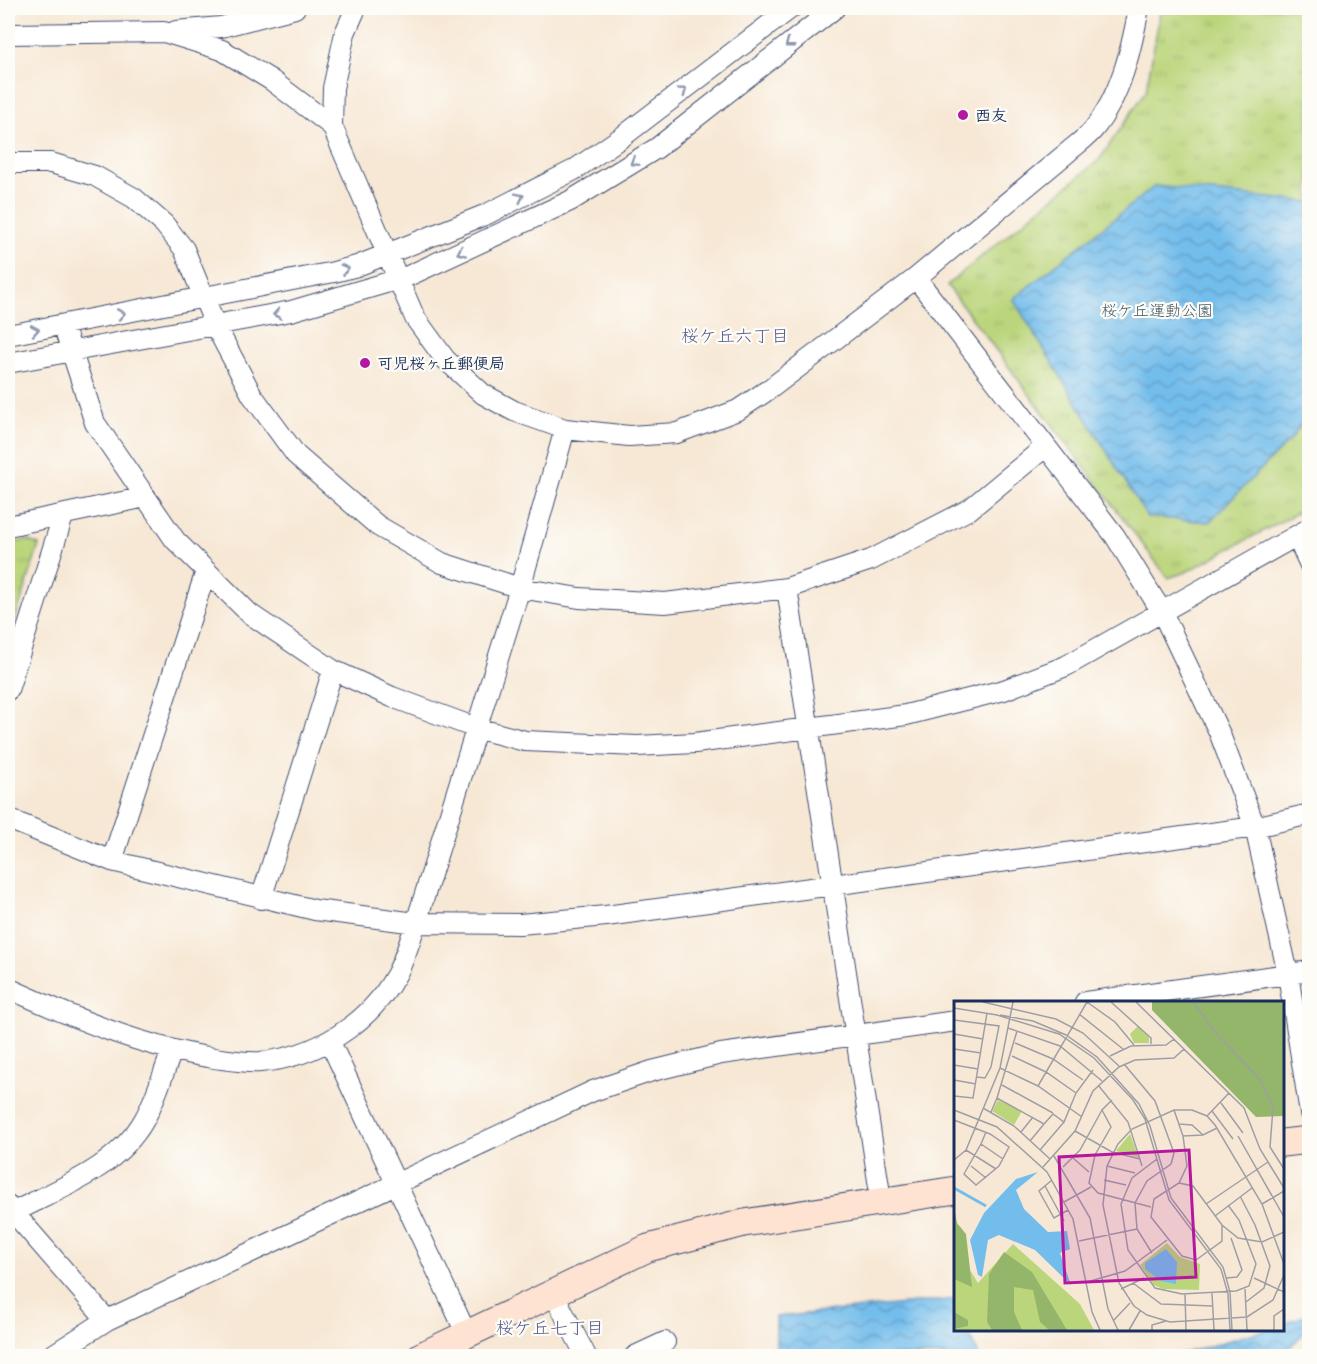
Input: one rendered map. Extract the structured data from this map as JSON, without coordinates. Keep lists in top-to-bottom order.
{
  "districts": ["桜ケ丘六丁目", "桜ケ丘七丁目"],
  "parks": ["桜ケ丘運動公園"],
  "places": ["西友", "可児桜ヶ丘郵便局"]
}
